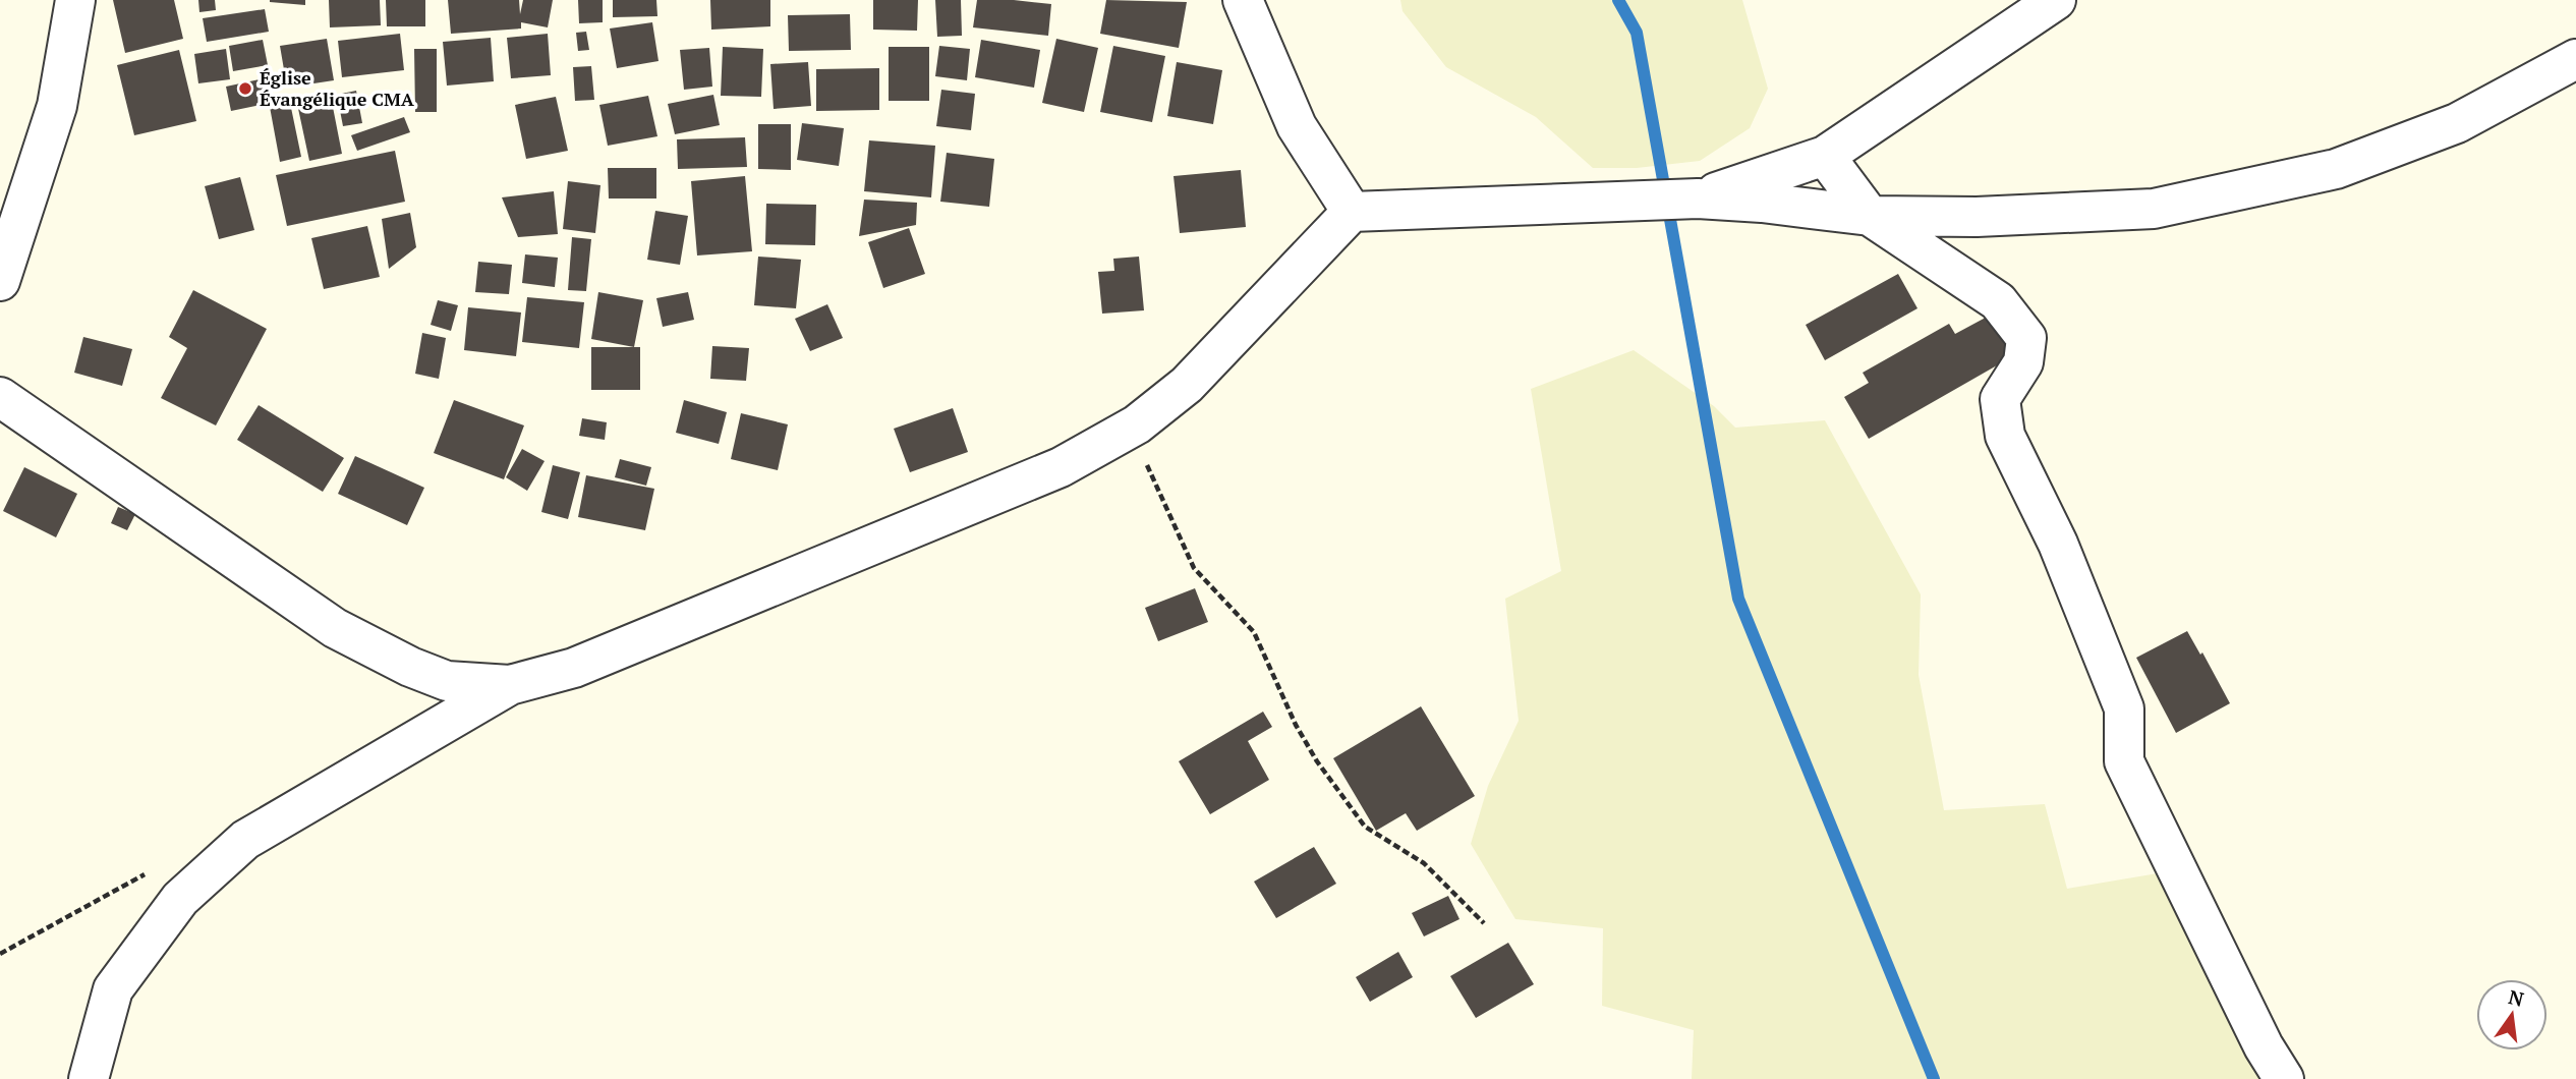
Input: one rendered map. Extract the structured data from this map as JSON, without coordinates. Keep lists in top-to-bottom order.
{
  "places": ["Église Évangélique CMA"],
  "north": "top"
}
